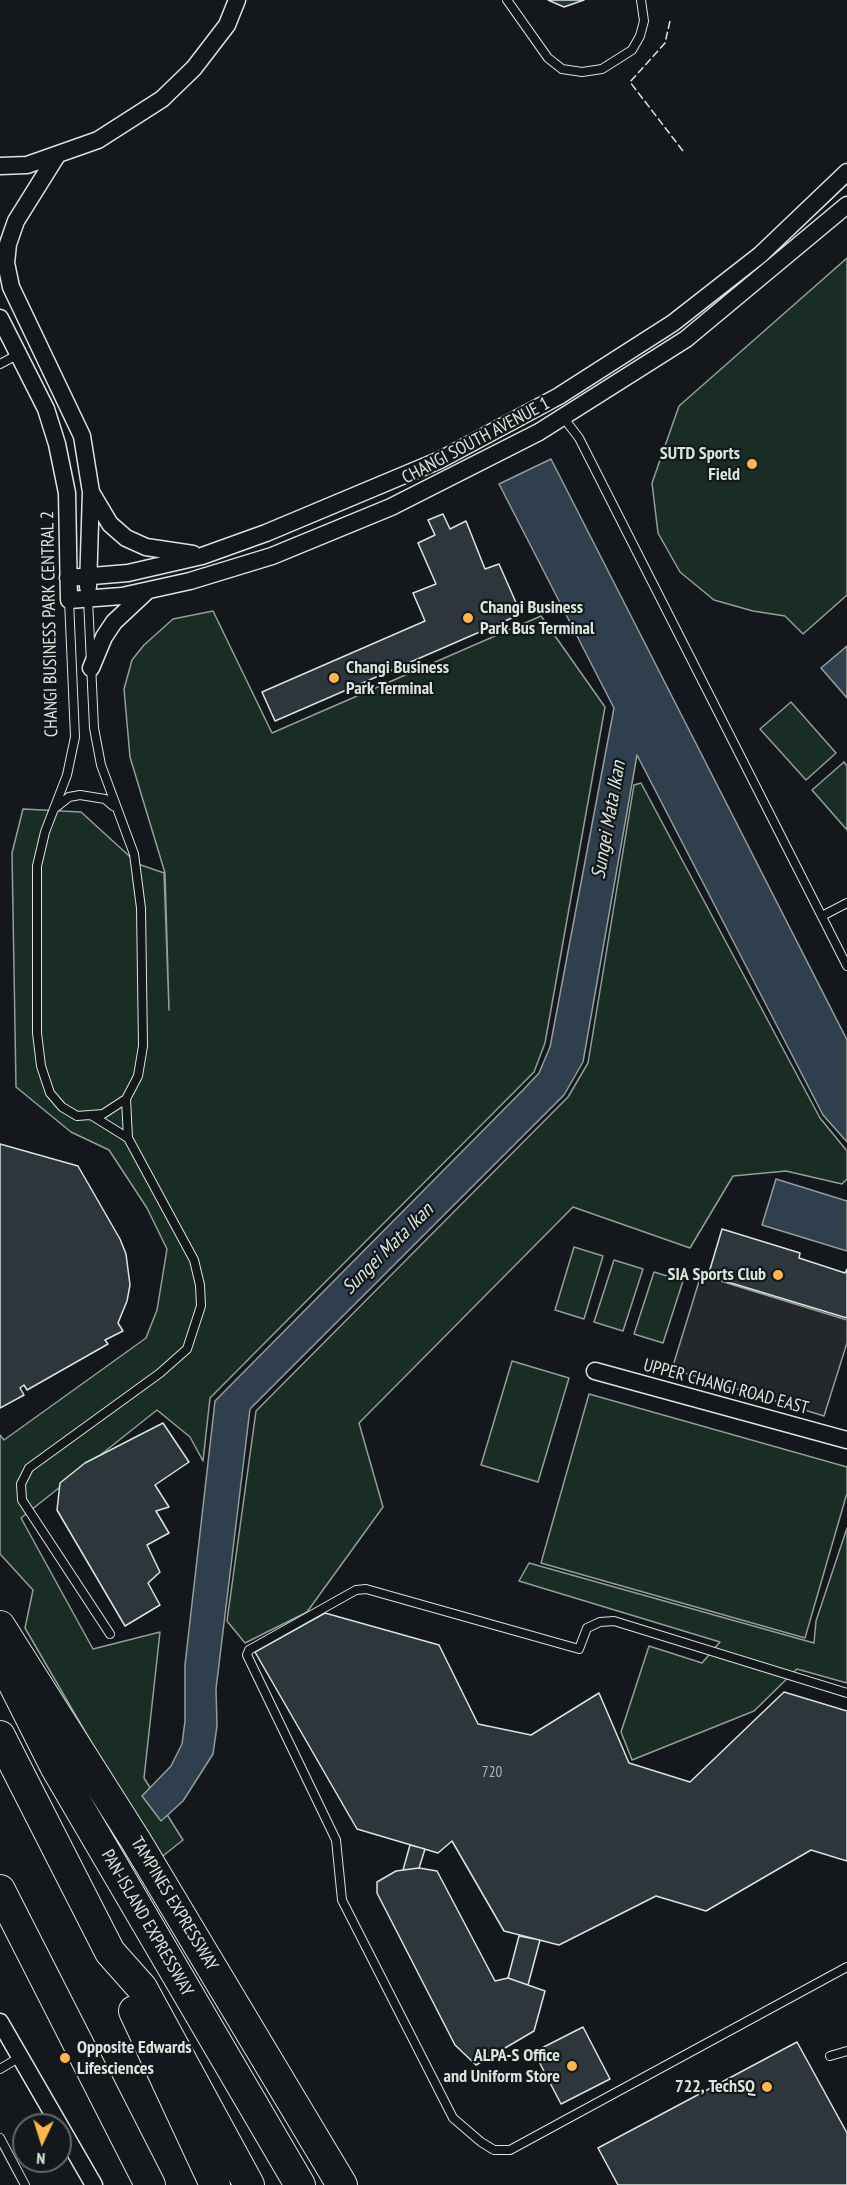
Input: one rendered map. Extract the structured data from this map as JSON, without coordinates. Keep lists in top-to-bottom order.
{
  "streets": {
    "highway": ["TAMPINES EXPRESSWAY", "PAN-ISLAND EXPRESSWAY"],
    "street": ["CHANGI SOUTH AVENUE 1", "CHANGI BUSINESS PARK CENTRAL 2", "UPPER CHANGI ROAD EAST"]
  },
  "crossings": [
    ["CHANGI SOUTH AVENUE 1", "CHANGI BUSINESS PARK CENTRAL 2"]
  ],
  "water": ["Sungei Mata Ikan"],
  "places": [
    "SUTD Sports Field",
    "Changi Business Park Bus Terminal",
    "Changi Business Park Terminal",
    "SIA Sports Club",
    "Opposite Edwards Lifesciences",
    "ALPA-S Office and Uniform Store",
    "722, TechSQ"
  ],
  "house_numbers": ["720"],
  "north": "bottom"
}
